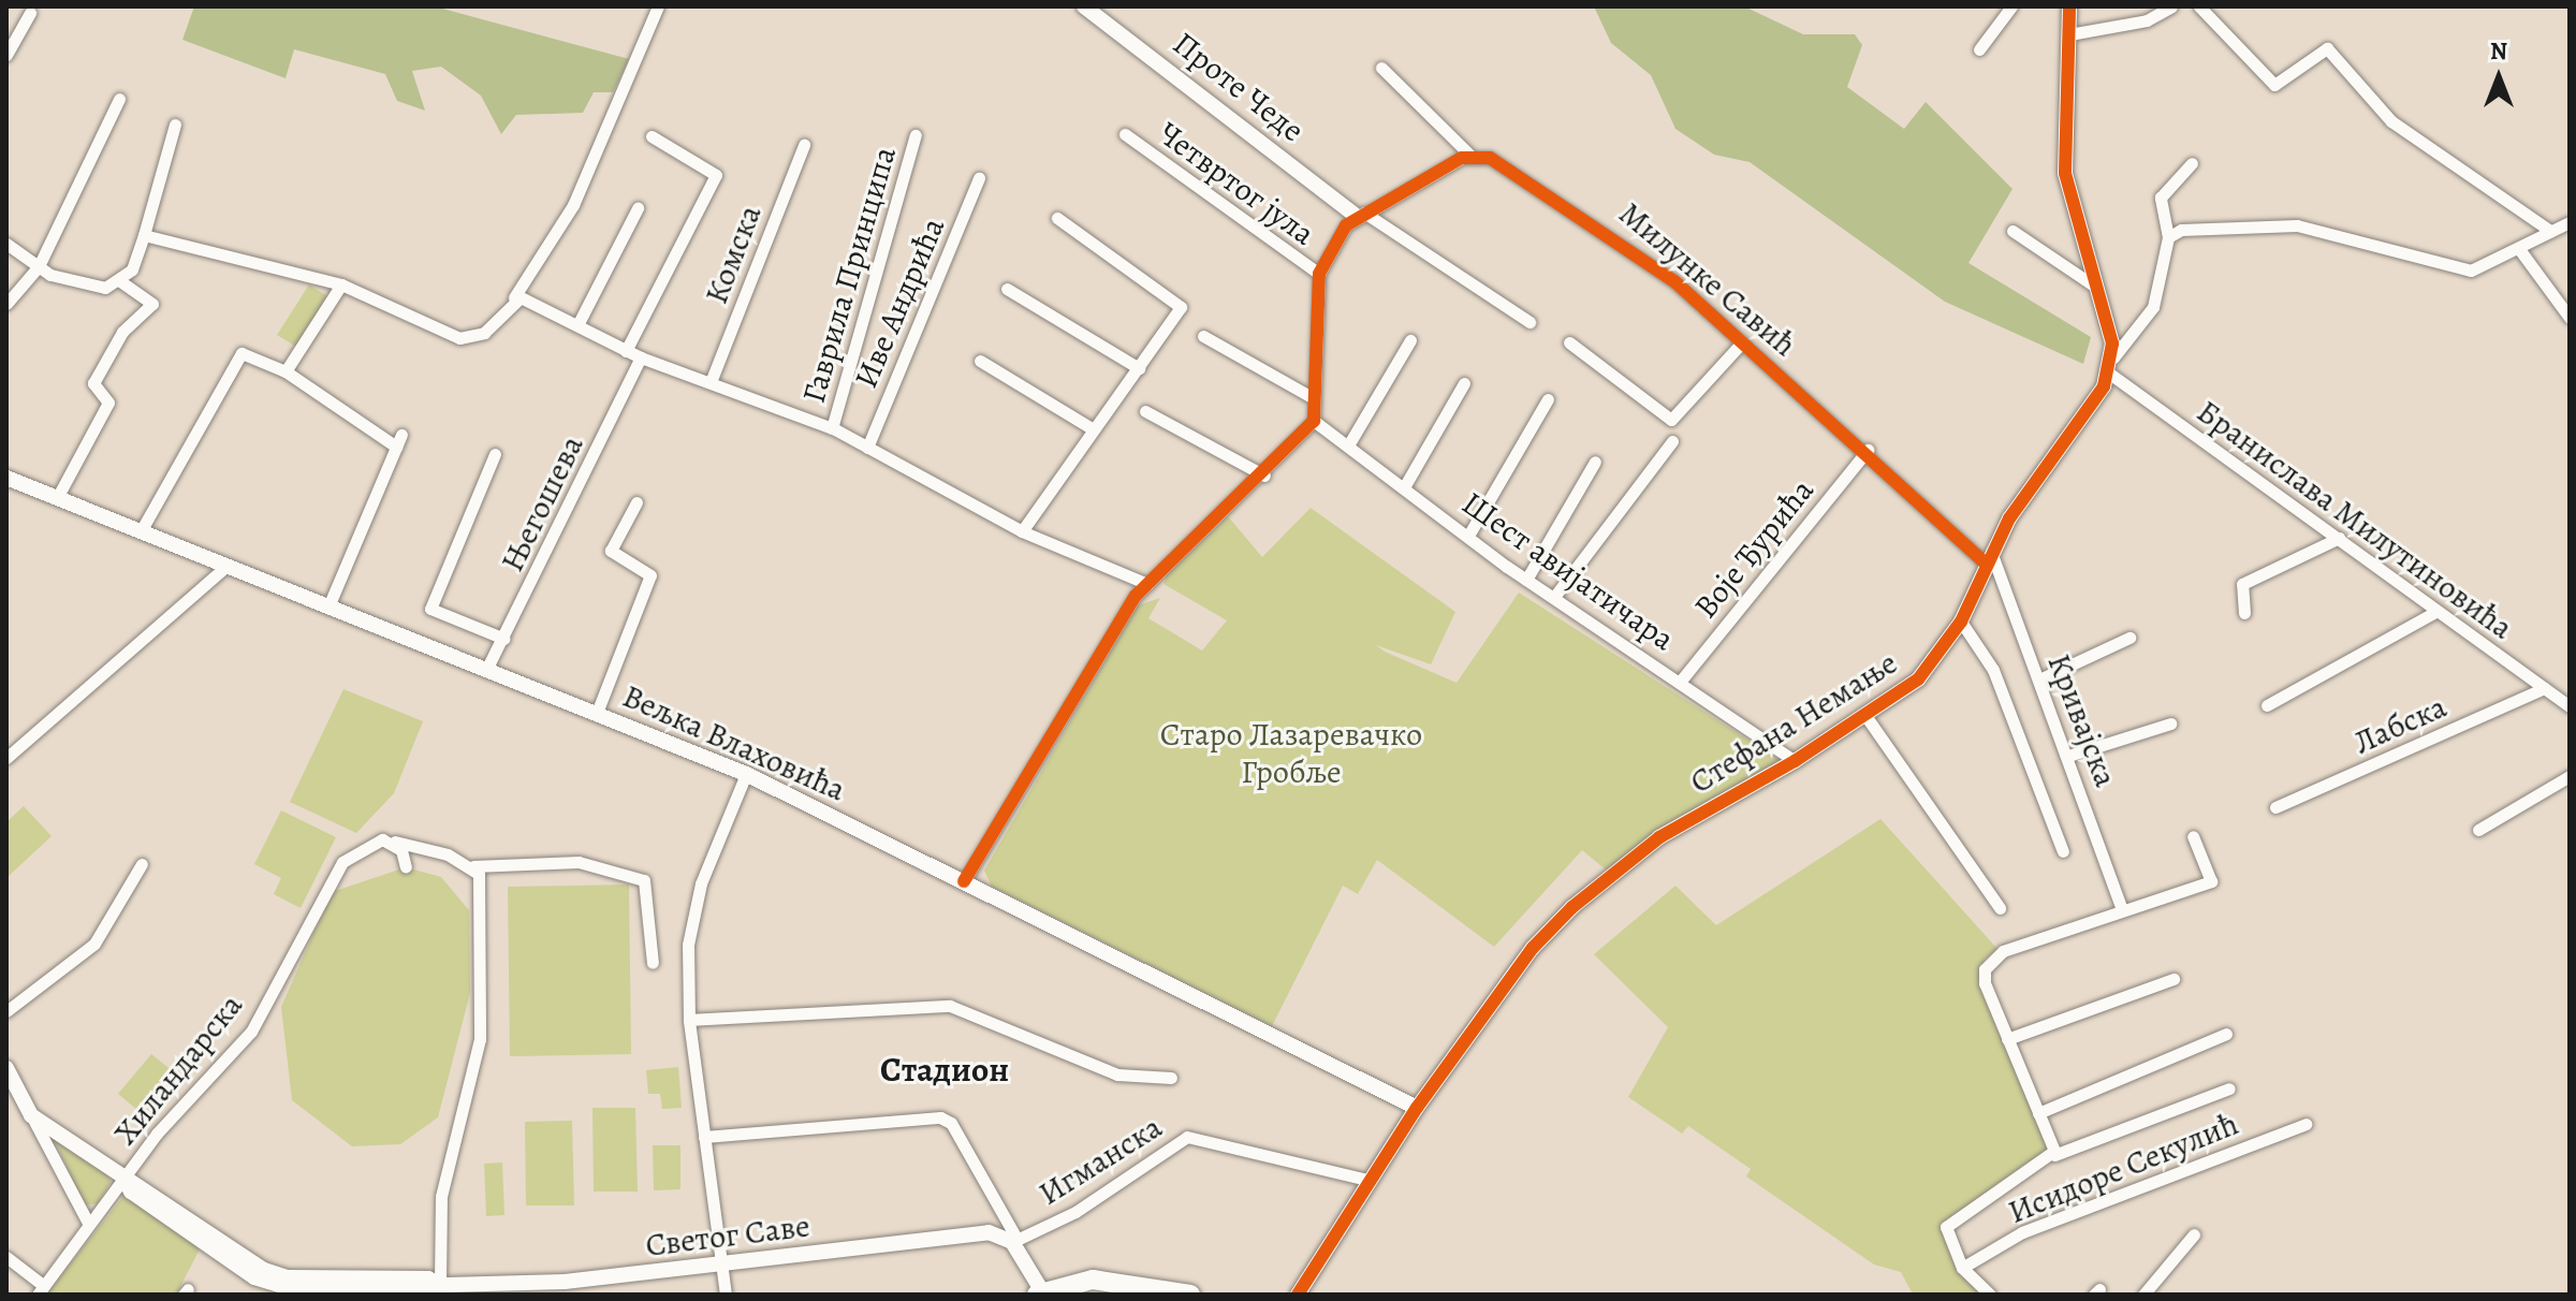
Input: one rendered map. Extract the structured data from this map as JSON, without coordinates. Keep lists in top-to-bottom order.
{
  "streets": {
    "street": [
      "Проте Чеде",
      "Четвртог јула",
      "Комска",
      "Гаврила Принципа",
      "Милунке Савић",
      "Иве Андрића",
      "Његошева",
      "Бранислава Милутиновића",
      "Воје Ђурића",
      "Шест авијатичара",
      "Кривајска",
      "Стефана Немање",
      "Лабска",
      "Вељка Влаховића",
      "Хиландарска",
      "Игманска",
      "Исидоре Секулић",
      "Светог Саве"
    ]
  },
  "crossings": [
    ["Милунке Савић", "Воје Ђурића"],
    ["Милунке Савић", "Кривајска"],
    ["Милунке Савић", "Стефана Немање"],
    ["Његошева", "Вељка Влаховића"],
    ["Бранислава Милутиновића", "Стефана Немање"],
    ["Бранислава Милутиновића", "Лабска"],
    ["Воје Ђурића", "Шест авијатичара"],
    ["Шест авијатичара", "Стефана Немање"],
    ["Кривајска", "Стефана Немање"],
    ["Стефана Немање", "Вељка Влаховића"],
    ["Стефана Немање", "Игманска"],
    ["Хиландарска", "Светог Саве"],
    ["Игманска", "Светог Саве"]
  ],
  "districts": ["Стадион"],
  "parks": ["Старо Лазаревачко Гробље"],
  "north": "top"
}
